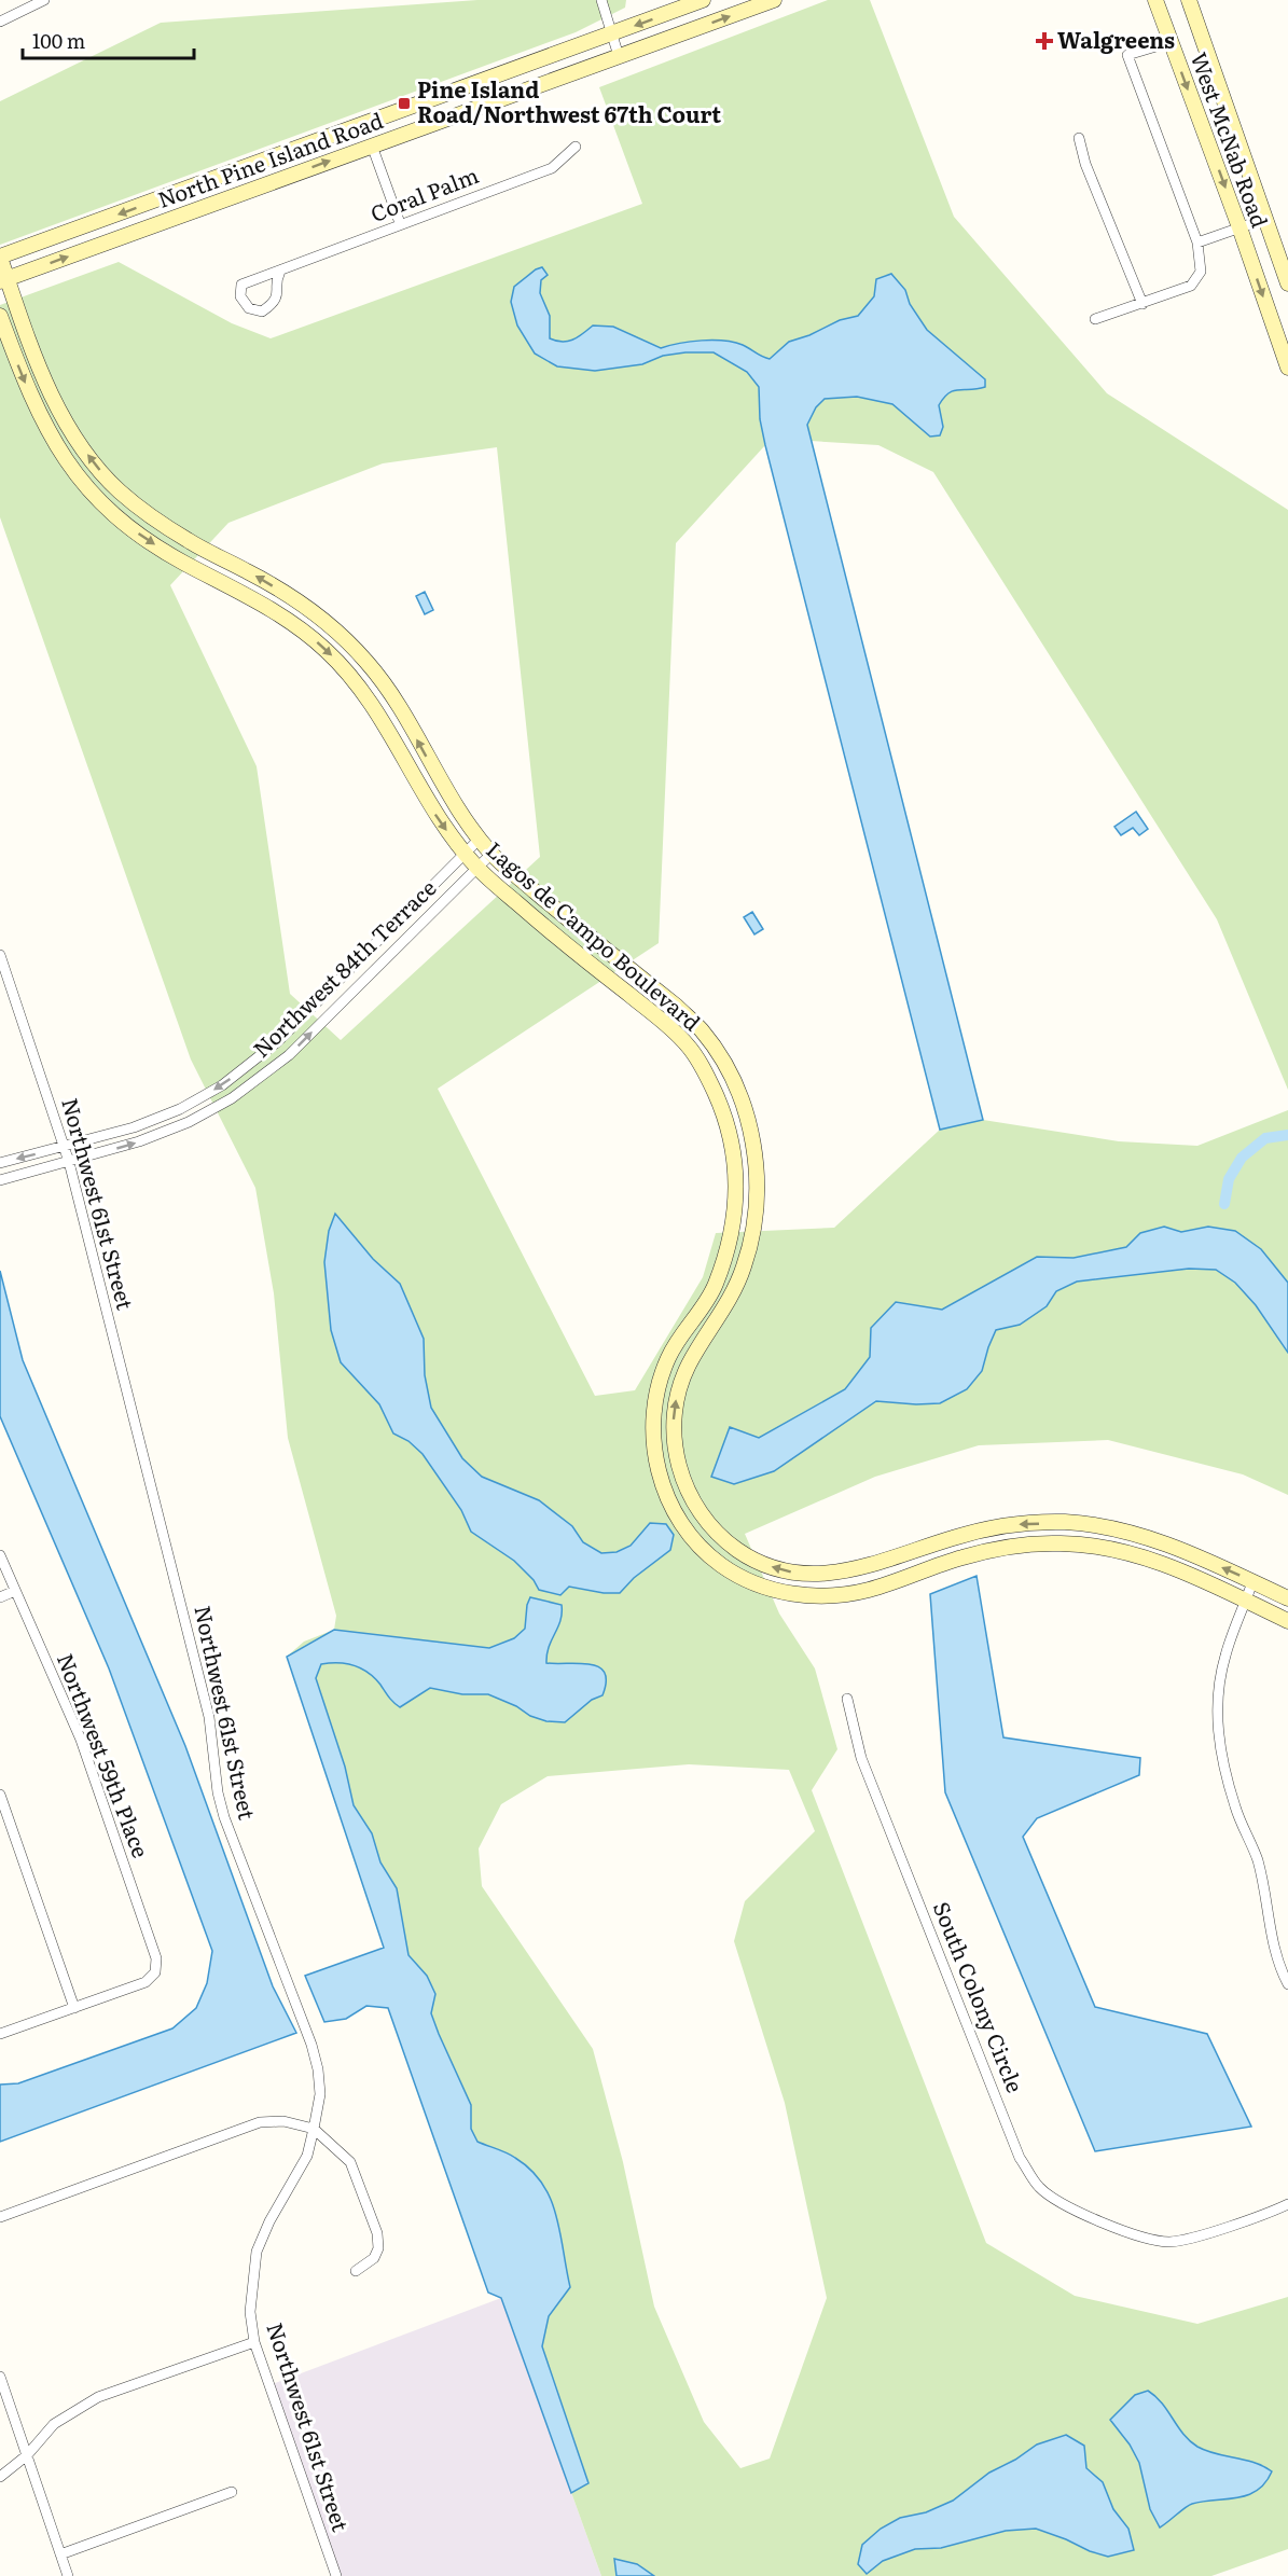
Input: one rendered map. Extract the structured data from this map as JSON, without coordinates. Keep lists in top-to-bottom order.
{
  "streets": {
    "street": [
      "West McNab Road",
      "North Pine Island Road",
      "Coral Palm",
      "Lagos de Campo Boulevard",
      "Northwest 84th Terrace",
      "Northwest 61st Street",
      "Northwest 59th Place",
      "South Colony Circle"
    ]
  },
  "crossings": [
    ["North Pine Island Road", "Lagos de Campo Boulevard"],
    ["Lagos de Campo Boulevard", "Northwest 84th Terrace"],
    ["Northwest 84th Terrace", "Northwest 61st Street"]
  ],
  "places": {
    "health": ["Walgreens"],
    "transit": ["Pine Island Road/Northwest 67th Court"]
  },
  "scale_bar": "100 m"
}
